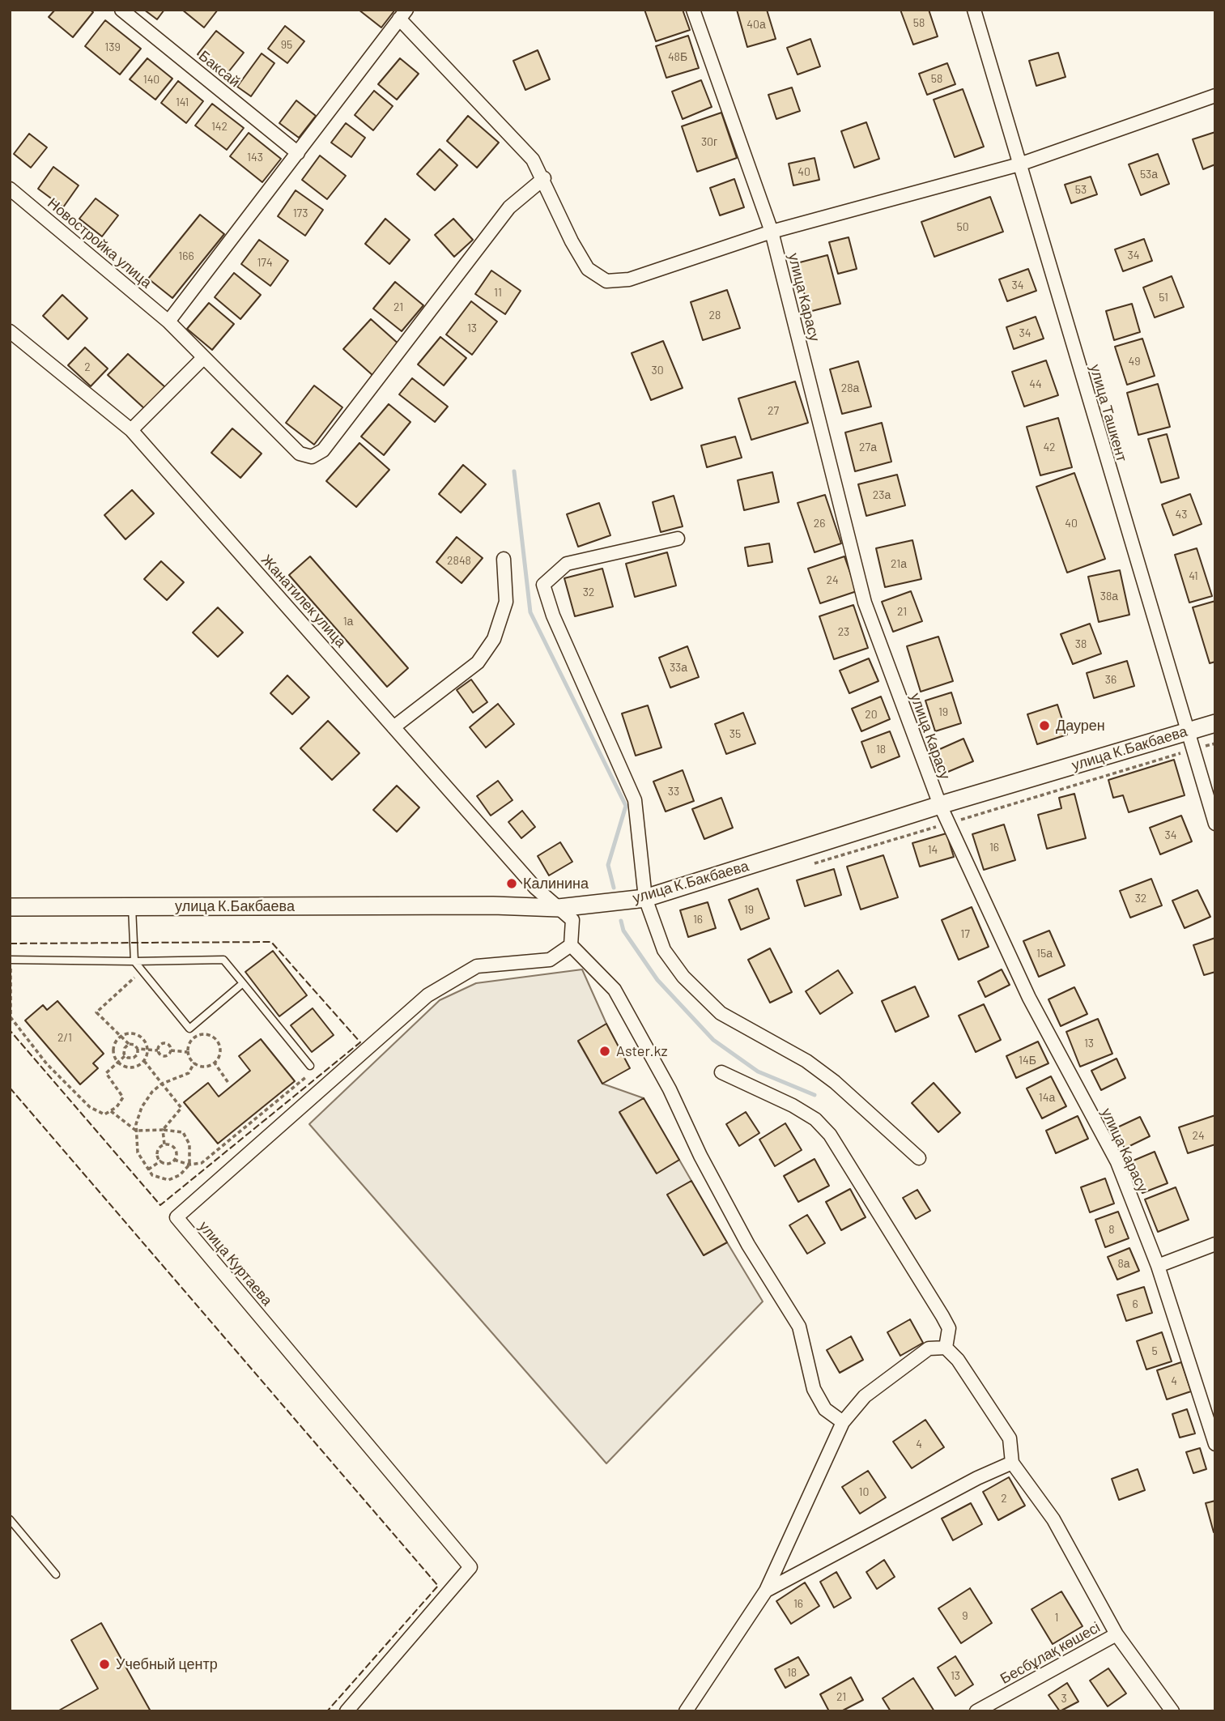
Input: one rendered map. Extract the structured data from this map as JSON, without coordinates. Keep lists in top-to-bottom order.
{
  "streets": {
    "street": [
      "Баксай",
      "Новостройка улица",
      "улица Карасу",
      "улица Ташкент",
      "Жанатилек улица",
      "улица К.Бакбаева",
      "улица Куртаева",
      "Бесбұлақ көшесі"
    ]
  },
  "crossings": [
    ["улица Карасу", "улица К.Бакбаева"],
    ["улица Ташкент", "улица К.Бакбаева"],
    ["Жанатилек улица", "улица К.Бакбаева"]
  ],
  "places": [
    "Даурен",
    "Калинина",
    "Aster.kz",
    "Учебный центр"
  ],
  "house_numbers": [
    "58",
    "40а",
    "95",
    "139",
    "48Б",
    "58",
    "140",
    "141",
    "142",
    "30г",
    "143",
    "40",
    "53а",
    "53",
    "173",
    "50",
    "34",
    "166",
    "174",
    "34",
    "11",
    "51",
    "21",
    "28",
    "13",
    "34",
    "49",
    "2",
    "30",
    "44",
    "28а",
    "27",
    "27а",
    "42",
    "23а",
    "43",
    "26",
    "40",
    "2848",
    "21а",
    "41",
    "24",
    "32",
    "38а",
    "21",
    "1а",
    "23",
    "38",
    "33а",
    "36",
    "19",
    "20",
    "35",
    "18",
    "33",
    "34",
    "16",
    "14",
    "32",
    "19",
    "16",
    "17",
    "15а",
    "2/1",
    "13",
    "14Б",
    "14а",
    "24",
    "8",
    "8а",
    "6",
    "5",
    "4",
    "4",
    "10",
    "2",
    "16",
    "9",
    "1",
    "18",
    "13",
    "21",
    "3"
  ]
}
